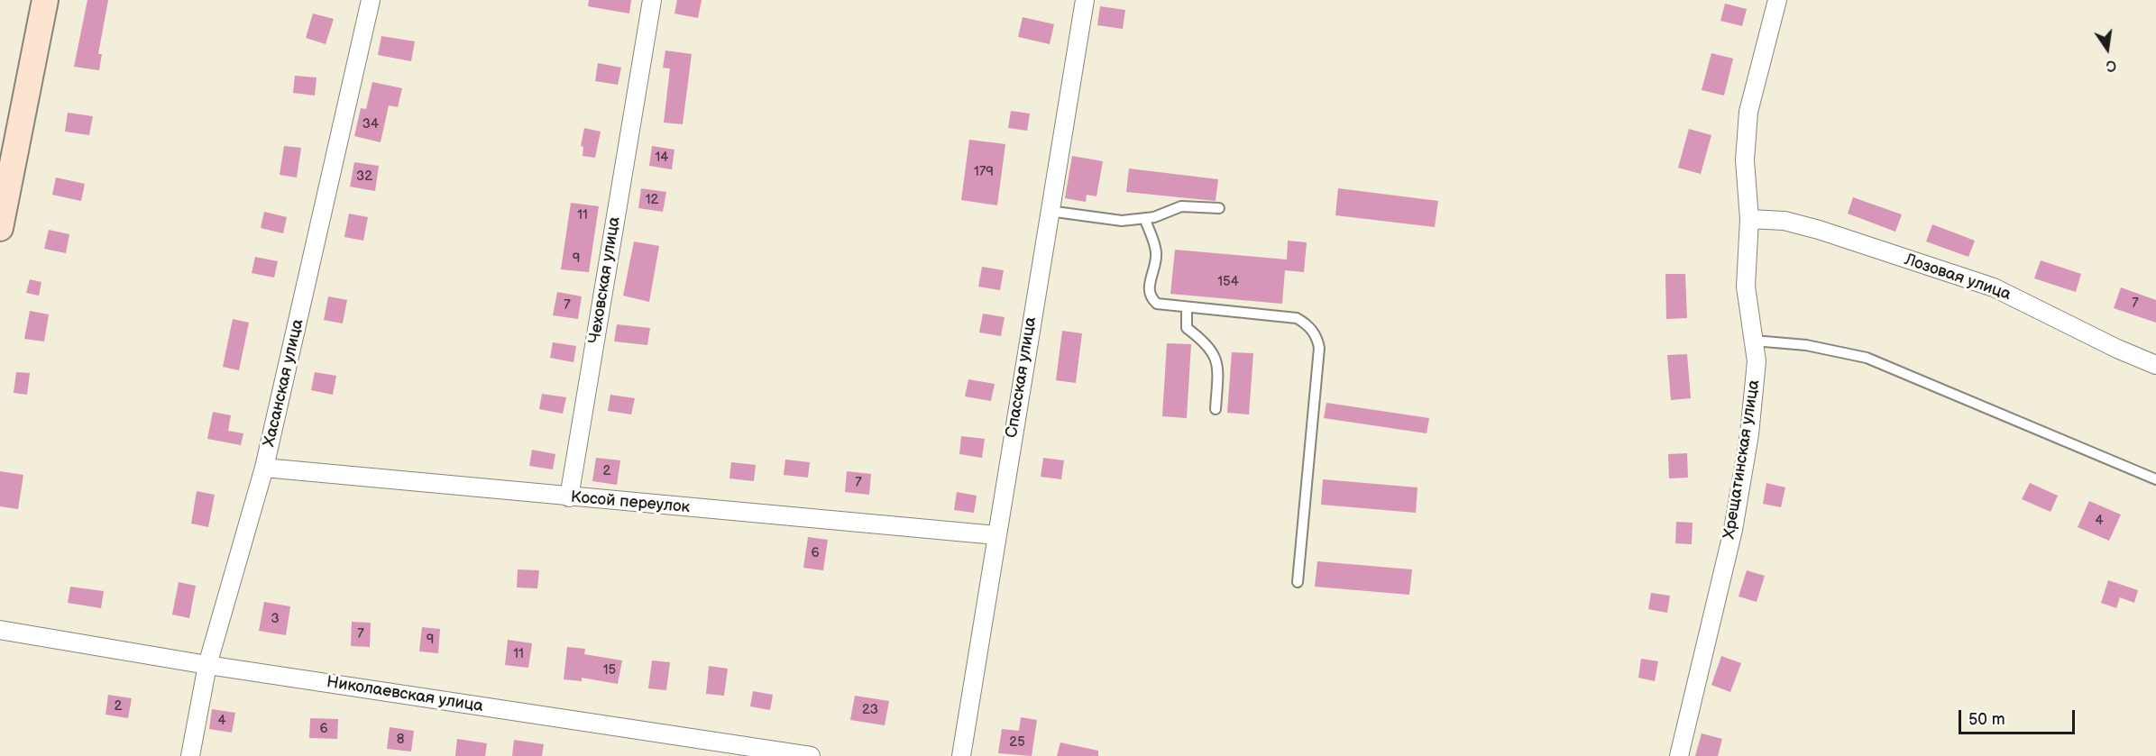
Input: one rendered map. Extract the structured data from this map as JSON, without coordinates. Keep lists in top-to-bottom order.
{
  "streets": {
    "street": [
      "Лозовая улица",
      "Чеховская улица",
      "Спасская улица",
      "Хасанская улица",
      "Хрещатинская улица",
      "Косой переулок",
      "Николаевская улица"
    ]
  },
  "crossings": [
    ["Лозовая улица", "Хрещатинская улица"],
    ["Чеховская улица", "Косой переулок"],
    ["Спасская улица", "Косой переулок"],
    ["Хасанская улица", "Косой переулок"],
    ["Хасанская улица", "Николаевская улица"]
  ],
  "house_numbers": [
    "34",
    "14",
    "179",
    "32",
    "12",
    "11",
    "9",
    "154",
    "7",
    "7",
    "2",
    "7",
    "4",
    "6",
    "3",
    "7",
    "9",
    "11",
    "15",
    "2",
    "23",
    "4",
    "6",
    "8",
    "25"
  ],
  "scale_bar": "50 m",
  "north": "bottom"
}
